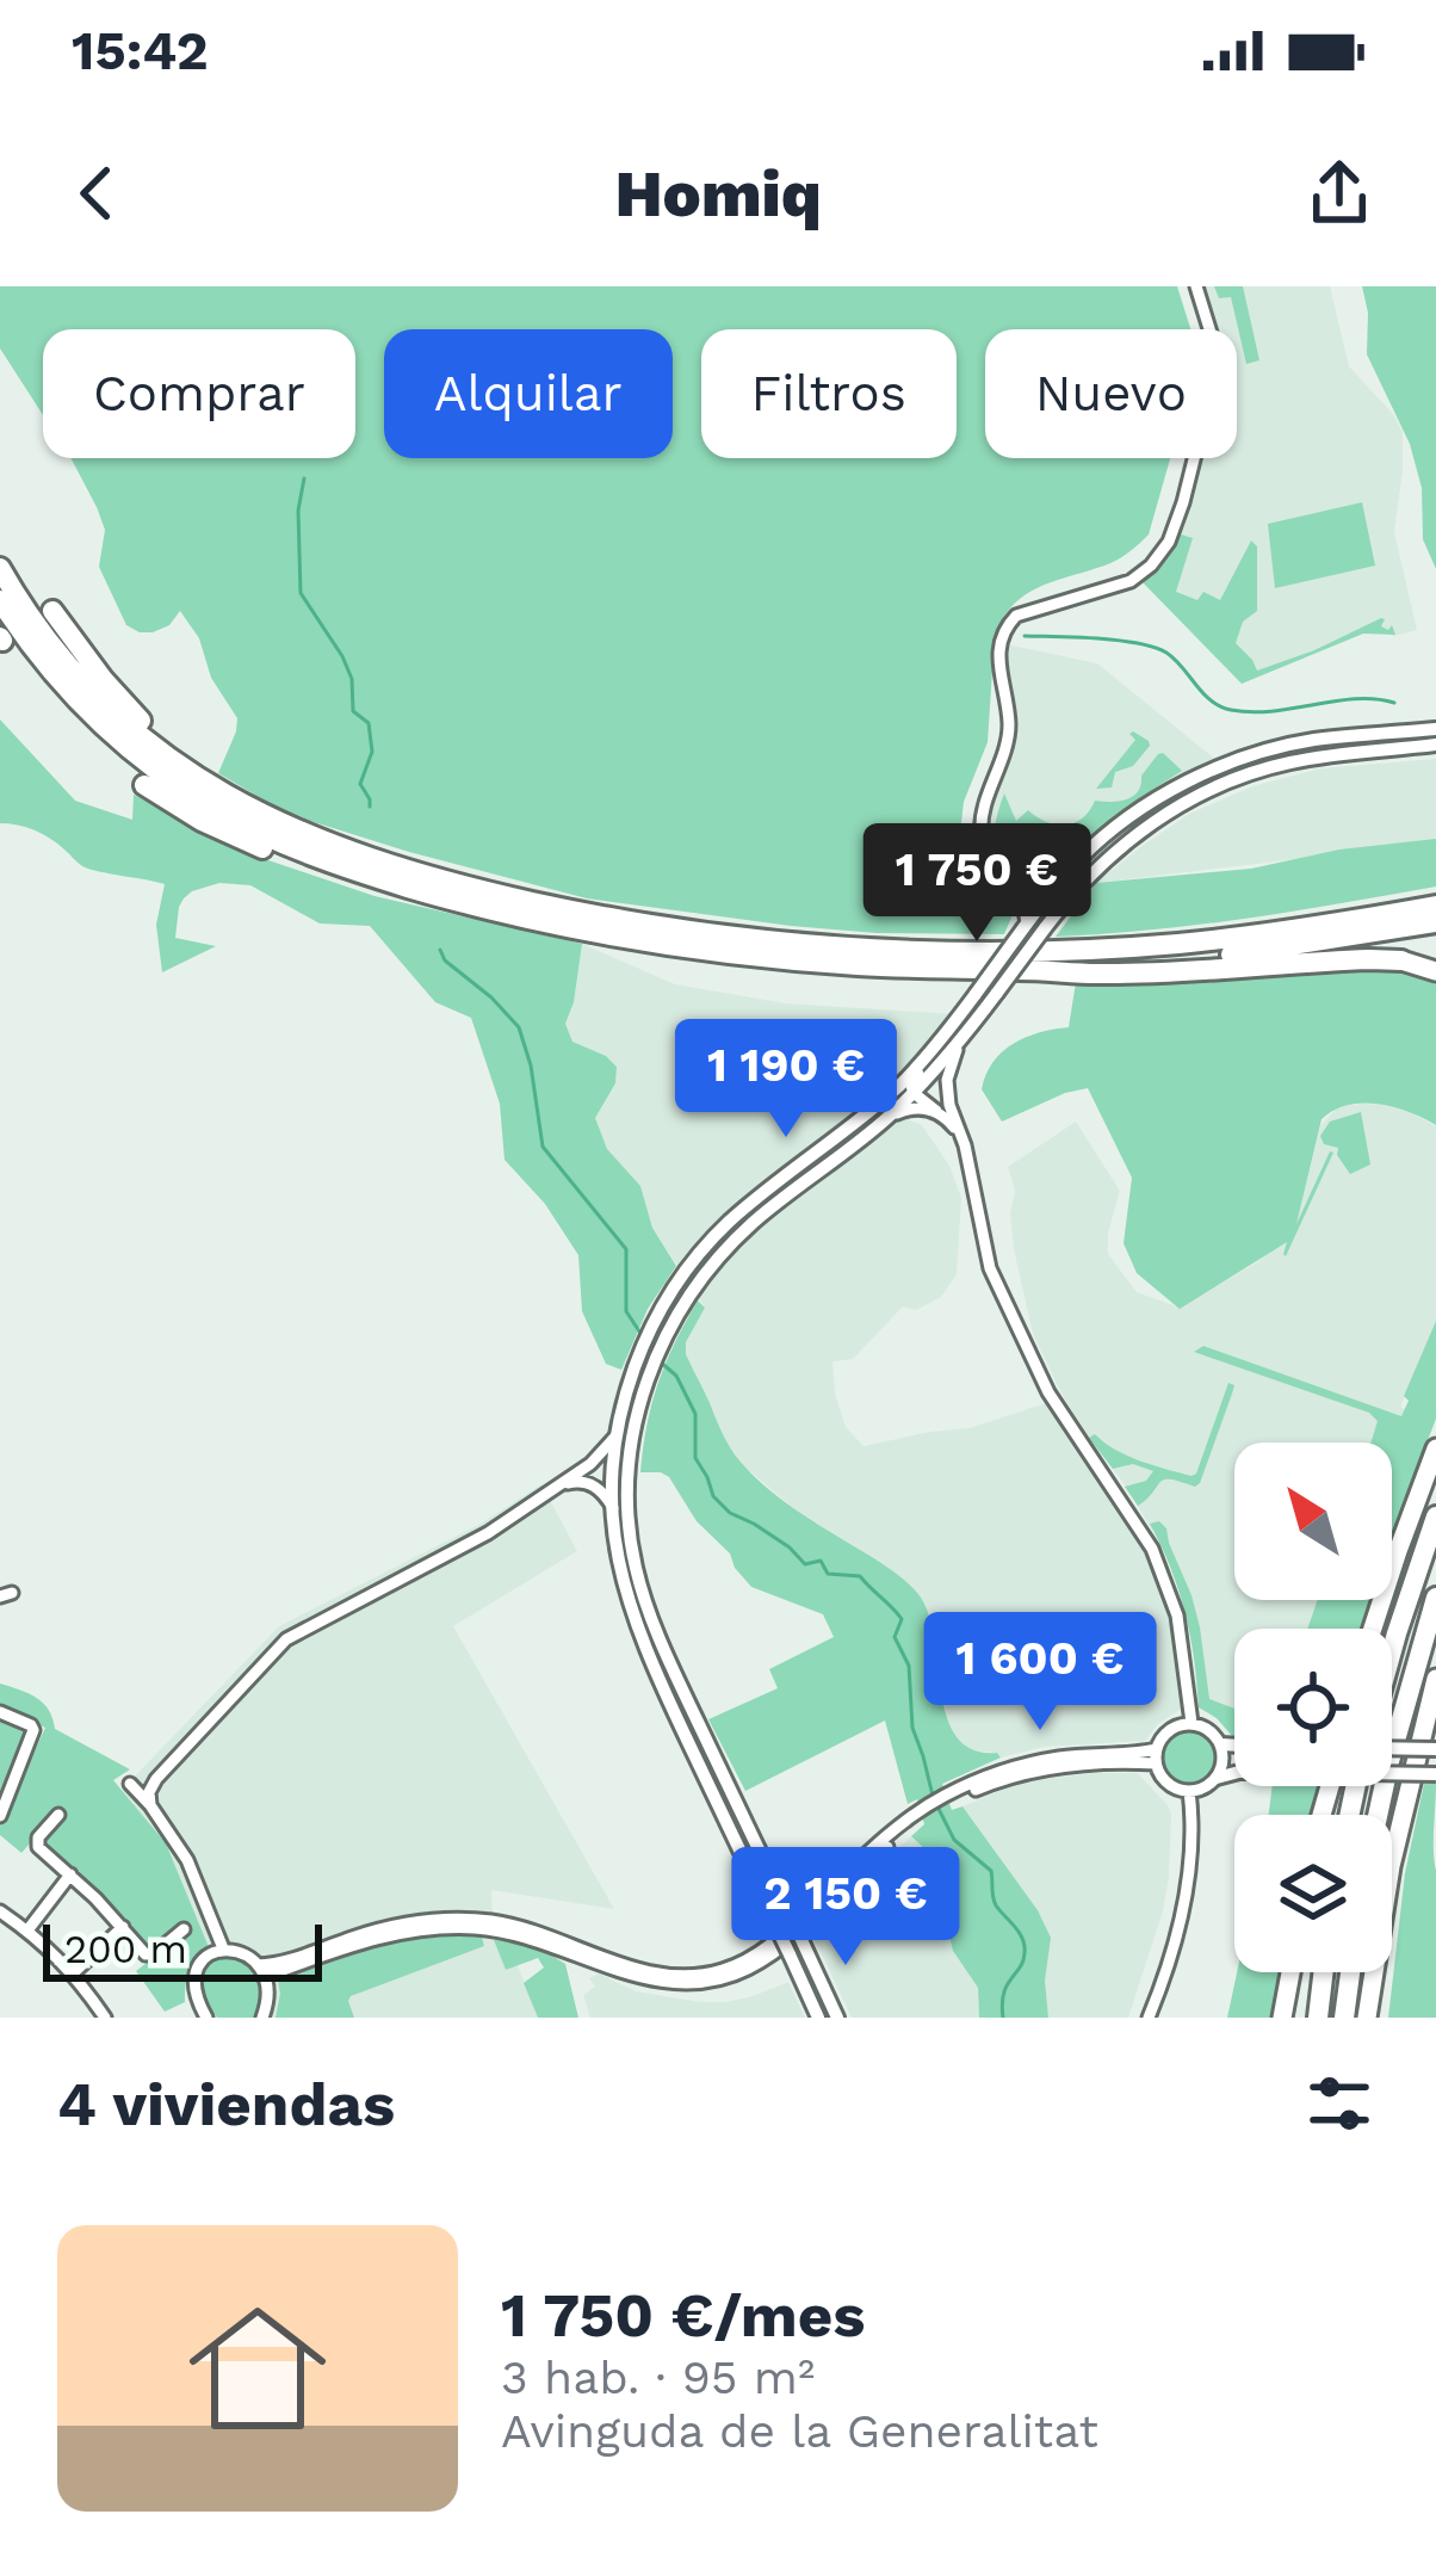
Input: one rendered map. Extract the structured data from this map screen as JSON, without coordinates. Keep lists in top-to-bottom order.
{
  "scale_bar": "200 m",
  "north": "top left",
  "page": {
    "status": "15:42",
    "header": "Homiq",
    "chip": [
      "Comprar",
      "Alquilar",
      "Filtros",
      "Nuevo"
    ],
    "price": [
      "1 750 €",
      "1 190 €",
      "1 600 €",
      "2 150 €"
    ],
    "scale": "200 m",
    "heading": "4 viviendas",
    "list": [
      {
        "name": "1 750 €/mes",
        "note": "3 hab. · 95 m² · Avinguda de la Generalitat"
      }
    ]
  }
}
